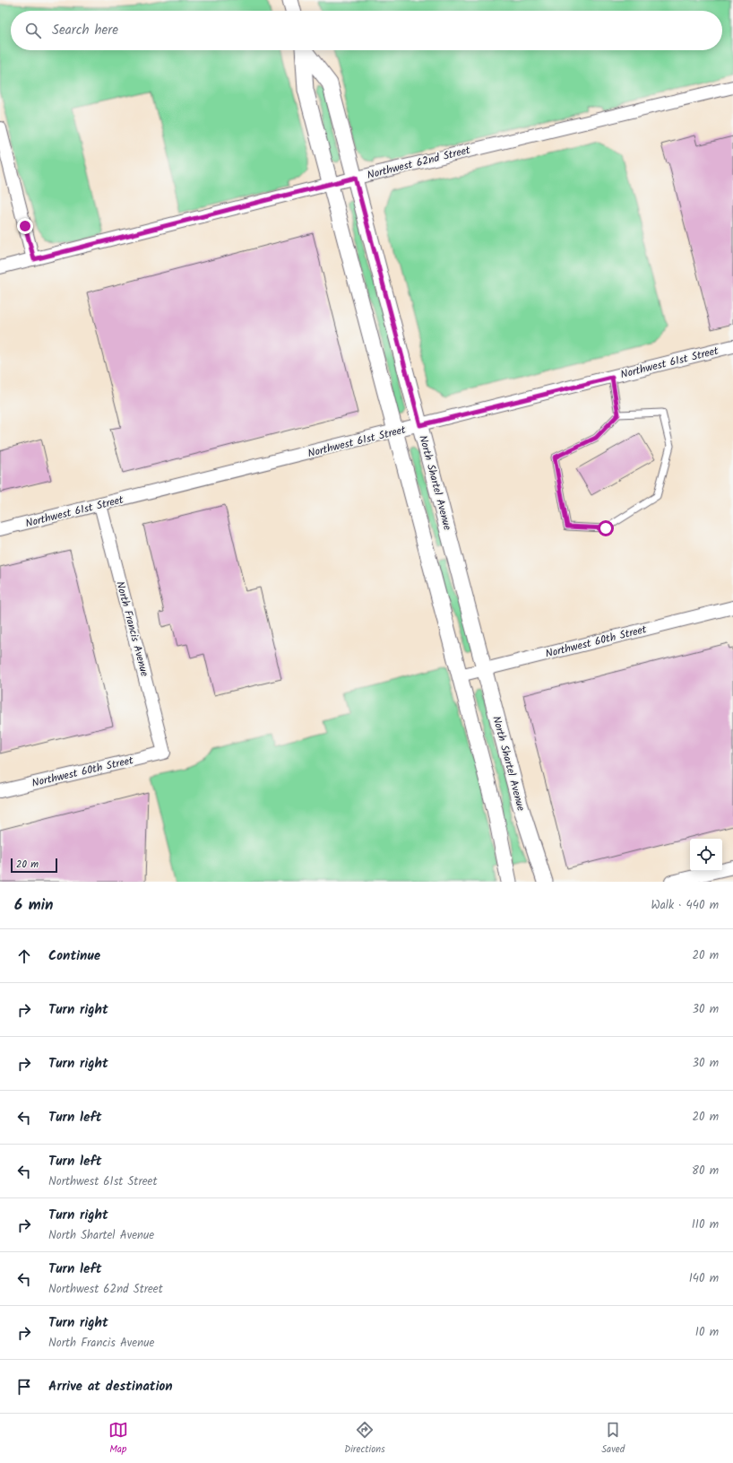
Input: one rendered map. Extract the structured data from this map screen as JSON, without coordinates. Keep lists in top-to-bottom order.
{
  "streets": {
    "street": [
      "Northwest 62nd Street",
      "Northwest 61st Street",
      "North Shartel Avenue",
      "North Francis Avenue",
      "Northwest 60th Street"
    ]
  },
  "crossings": [
    ["Northwest 62nd Street", "North Shartel Avenue"],
    ["Northwest 61st Street", "North Shartel Avenue"],
    ["Northwest 61st Street", "North Francis Avenue"],
    ["North Shartel Avenue", "Northwest 60th Street"],
    ["North Francis Avenue", "Northwest 60th Street"]
  ],
  "scale_bar": "20 m",
  "page": {
    "search": "Search here",
    "scale": "20 m",
    "heading": ["6 min", "Walk · 440 m"],
    "list": [
      ["Continue", "20 m"],
      ["Turn right", "30 m"],
      ["Turn right", "30 m"],
      ["Turn left", "20 m"],
      ["Turn left", "Northwest 61st Street", "80 m"],
      ["Turn right", "North Shartel Avenue", "110 m"],
      ["Turn left", "Northwest 62nd Street", "140 m"],
      ["Turn right", "North Francis Avenue", "10 m"],
      "Arrive at destination"
    ],
    "nav": ["Map", "Directions", "Saved"]
  }
}
